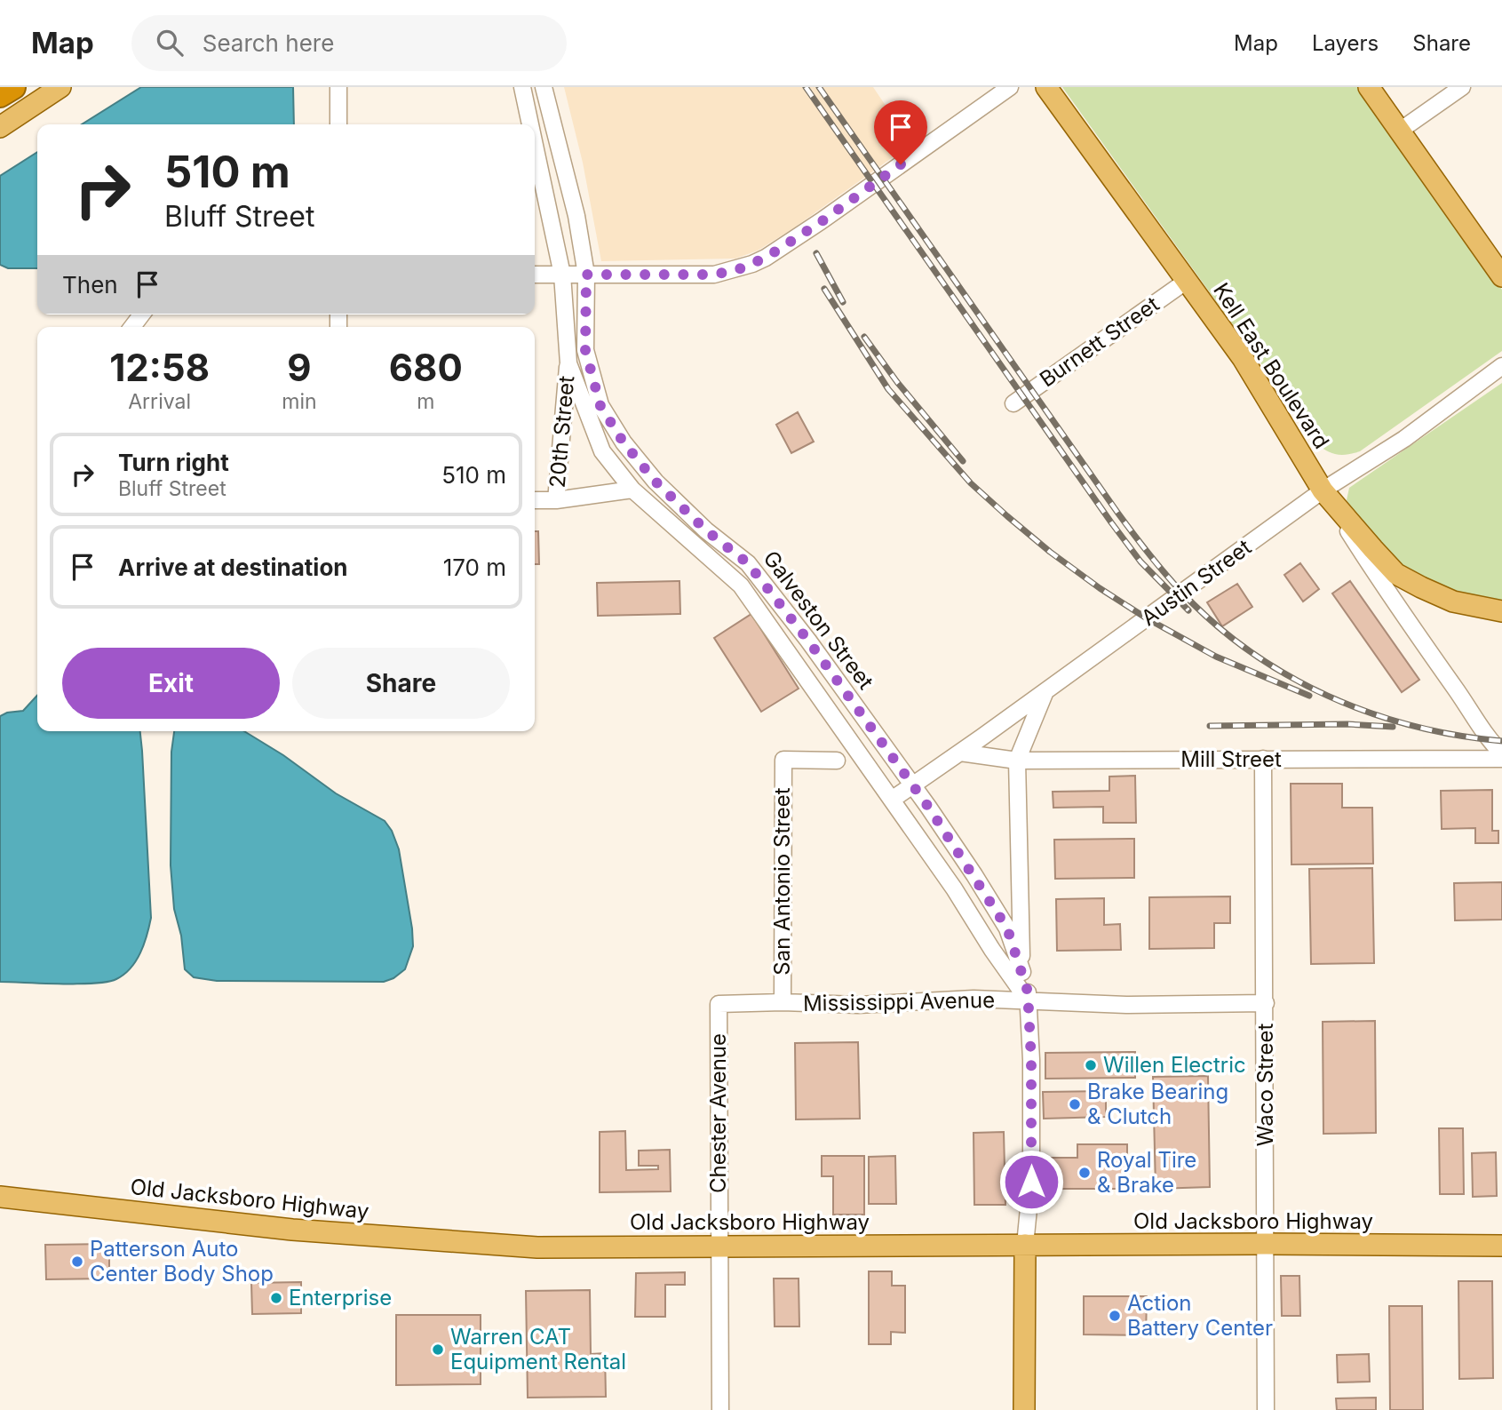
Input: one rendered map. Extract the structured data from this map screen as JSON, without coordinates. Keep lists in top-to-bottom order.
{
  "streets": {
    "main road": ["Kell East Boulevard", "Galveston Street", "Old Jacksboro Highway"],
    "street": [
      "Burnett Street",
      "20th Street",
      "Austin Street",
      "Mill Street",
      "San Antonio Street",
      "Mississippi Avenue",
      "Waco Street",
      "Chester Avenue"
    ]
  },
  "crossings": [
    ["Burnett Street", "Kell East Boulevard"],
    ["Kell East Boulevard", "Austin Street"],
    ["20th Street", "Galveston Street"],
    ["Austin Street", "Galveston Street"],
    ["Austin Street", "Mill Street"],
    ["Galveston Street", "Mill Street"],
    ["Galveston Street", "Mississippi Avenue"],
    ["Galveston Street", "Old Jacksboro Highway"],
    ["Mill Street", "Waco Street"],
    ["San Antonio Street", "Mississippi Avenue"],
    ["Mississippi Avenue", "Waco Street"],
    ["Mississippi Avenue", "Chester Avenue"],
    ["Waco Street", "Old Jacksboro Highway"],
    ["Chester Avenue", "Old Jacksboro Highway"]
  ],
  "places": [
    "Willen Electric",
    "Brake Bearing & Clutch",
    "Royal Tire & Brake",
    "Patterson Auto Center Body Shop",
    "Enterprise",
    "Action Battery Center",
    "Warren CAT Equipment Rental"
  ],
  "page": {
    "header": "Map",
    "search": "Search here",
    "nav": ["Map", "Layers", "Share"],
    "turn": ["510 m", "Bluff Street"],
    "then": "Then",
    "eta": [
      "12:58",
      "Arrival",
      "9",
      "min",
      "680",
      "m"
    ],
    "list": [
      {
        "name": "Turn right",
        "note": "Bluff Street",
        "value": "510 m"
      },
      {
        "name": "Arrive at destination",
        "value": "170 m"
      }
    ],
    "buttons": ["Exit", "Share"]
  }
}
